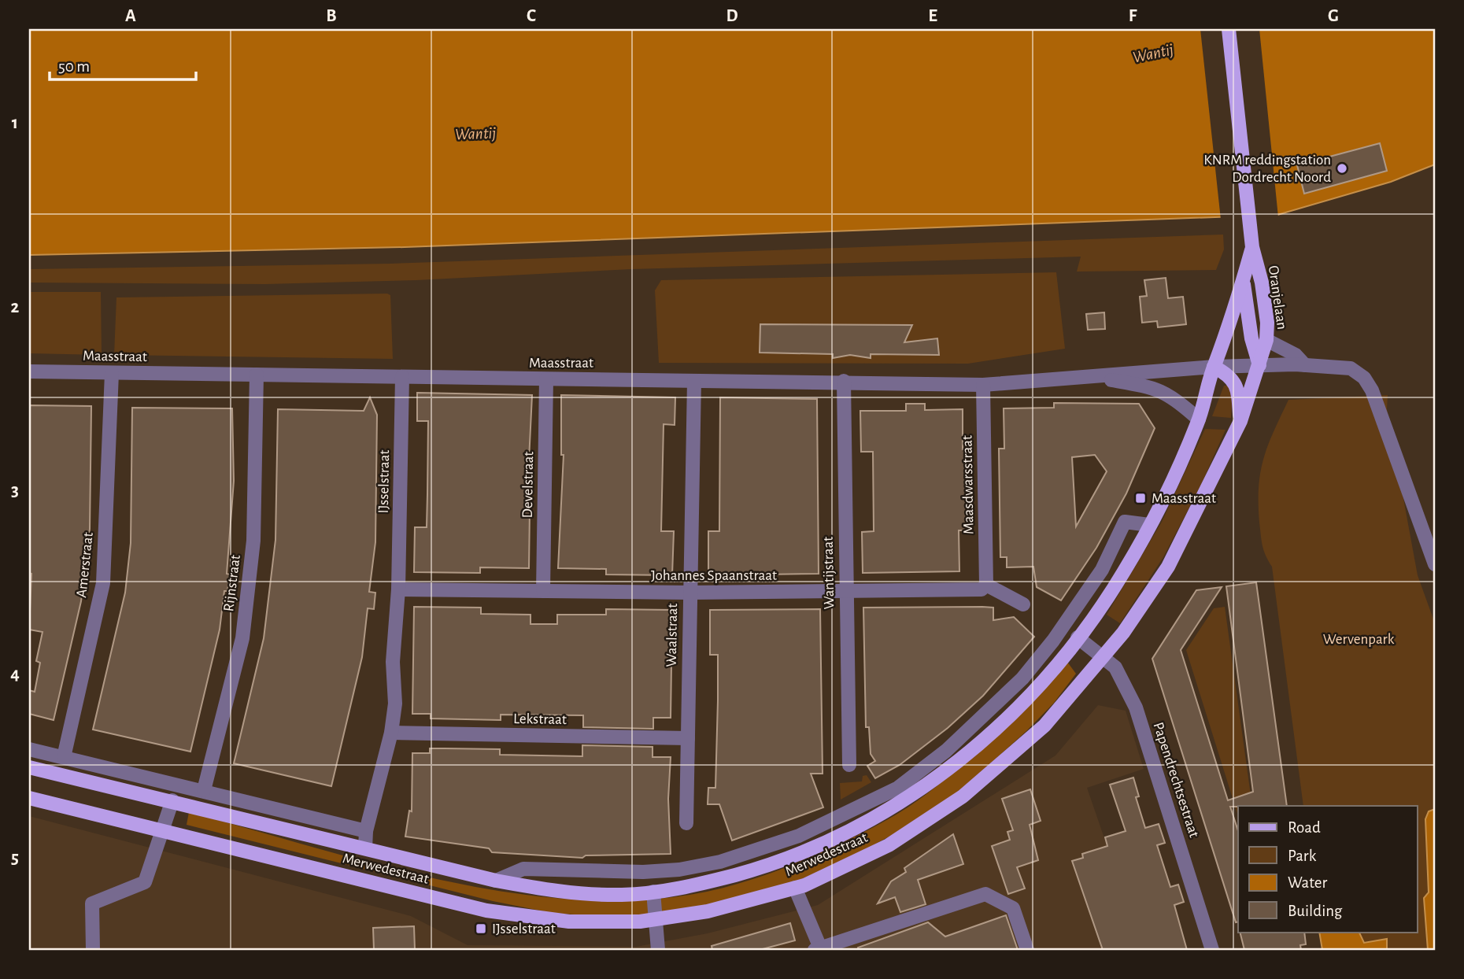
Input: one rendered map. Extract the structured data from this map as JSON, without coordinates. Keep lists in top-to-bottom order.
{
  "streets": {
    "main road": ["Oranjelaan", "Merwedestraat"],
    "street": [
      "Maasstraat",
      "IJsselstraat",
      "Develstraat",
      "Maasdwarsstraat",
      "Amerstraat",
      "Wantijstraat",
      "Johannes Spaanstraat",
      "Rijnstraat",
      "Waalstraat",
      "Lekstraat",
      "Papendrechtsestraat"
    ]
  },
  "crossings": [
    ["Oranjelaan", "Maasstraat"],
    ["Oranjelaan", "Merwedestraat"],
    ["Maasstraat", "IJsselstraat"],
    ["Maasstraat", "Develstraat"],
    ["Maasstraat", "Maasdwarsstraat"],
    ["Maasstraat", "Amerstraat"],
    ["Maasstraat", "Wantijstraat"],
    ["Maasstraat", "Rijnstraat"],
    ["Maasstraat", "Waalstraat"],
    ["Maasstraat", "Merwedestraat"],
    ["IJsselstraat", "Johannes Spaanstraat"],
    ["IJsselstraat", "Lekstraat"],
    ["IJsselstraat", "Merwedestraat"],
    ["Develstraat", "Johannes Spaanstraat"],
    ["Maasdwarsstraat", "Johannes Spaanstraat"],
    ["Wantijstraat", "Johannes Spaanstraat"],
    ["Johannes Spaanstraat", "Waalstraat"],
    ["Waalstraat", "Lekstraat"],
    ["Papendrechtsestraat", "Merwedestraat"]
  ],
  "water": ["Wantij"],
  "parks": ["Wervenpark"],
  "places": {
    "other": ["KNRM reddingstation Dordrecht Noord"],
    "transit": ["Maasstraat", "IJsselstraat"]
  },
  "legend": [
    "Road",
    "Park",
    "Water",
    "Building"
  ],
  "scale_bar": "50 m",
  "grid": {
    "columns": [
      "A",
      "B",
      "C",
      "D",
      "E",
      "F",
      "G"
    ],
    "rows": [
      "1",
      "2",
      "3",
      "4",
      "5"
    ]
  }
}
